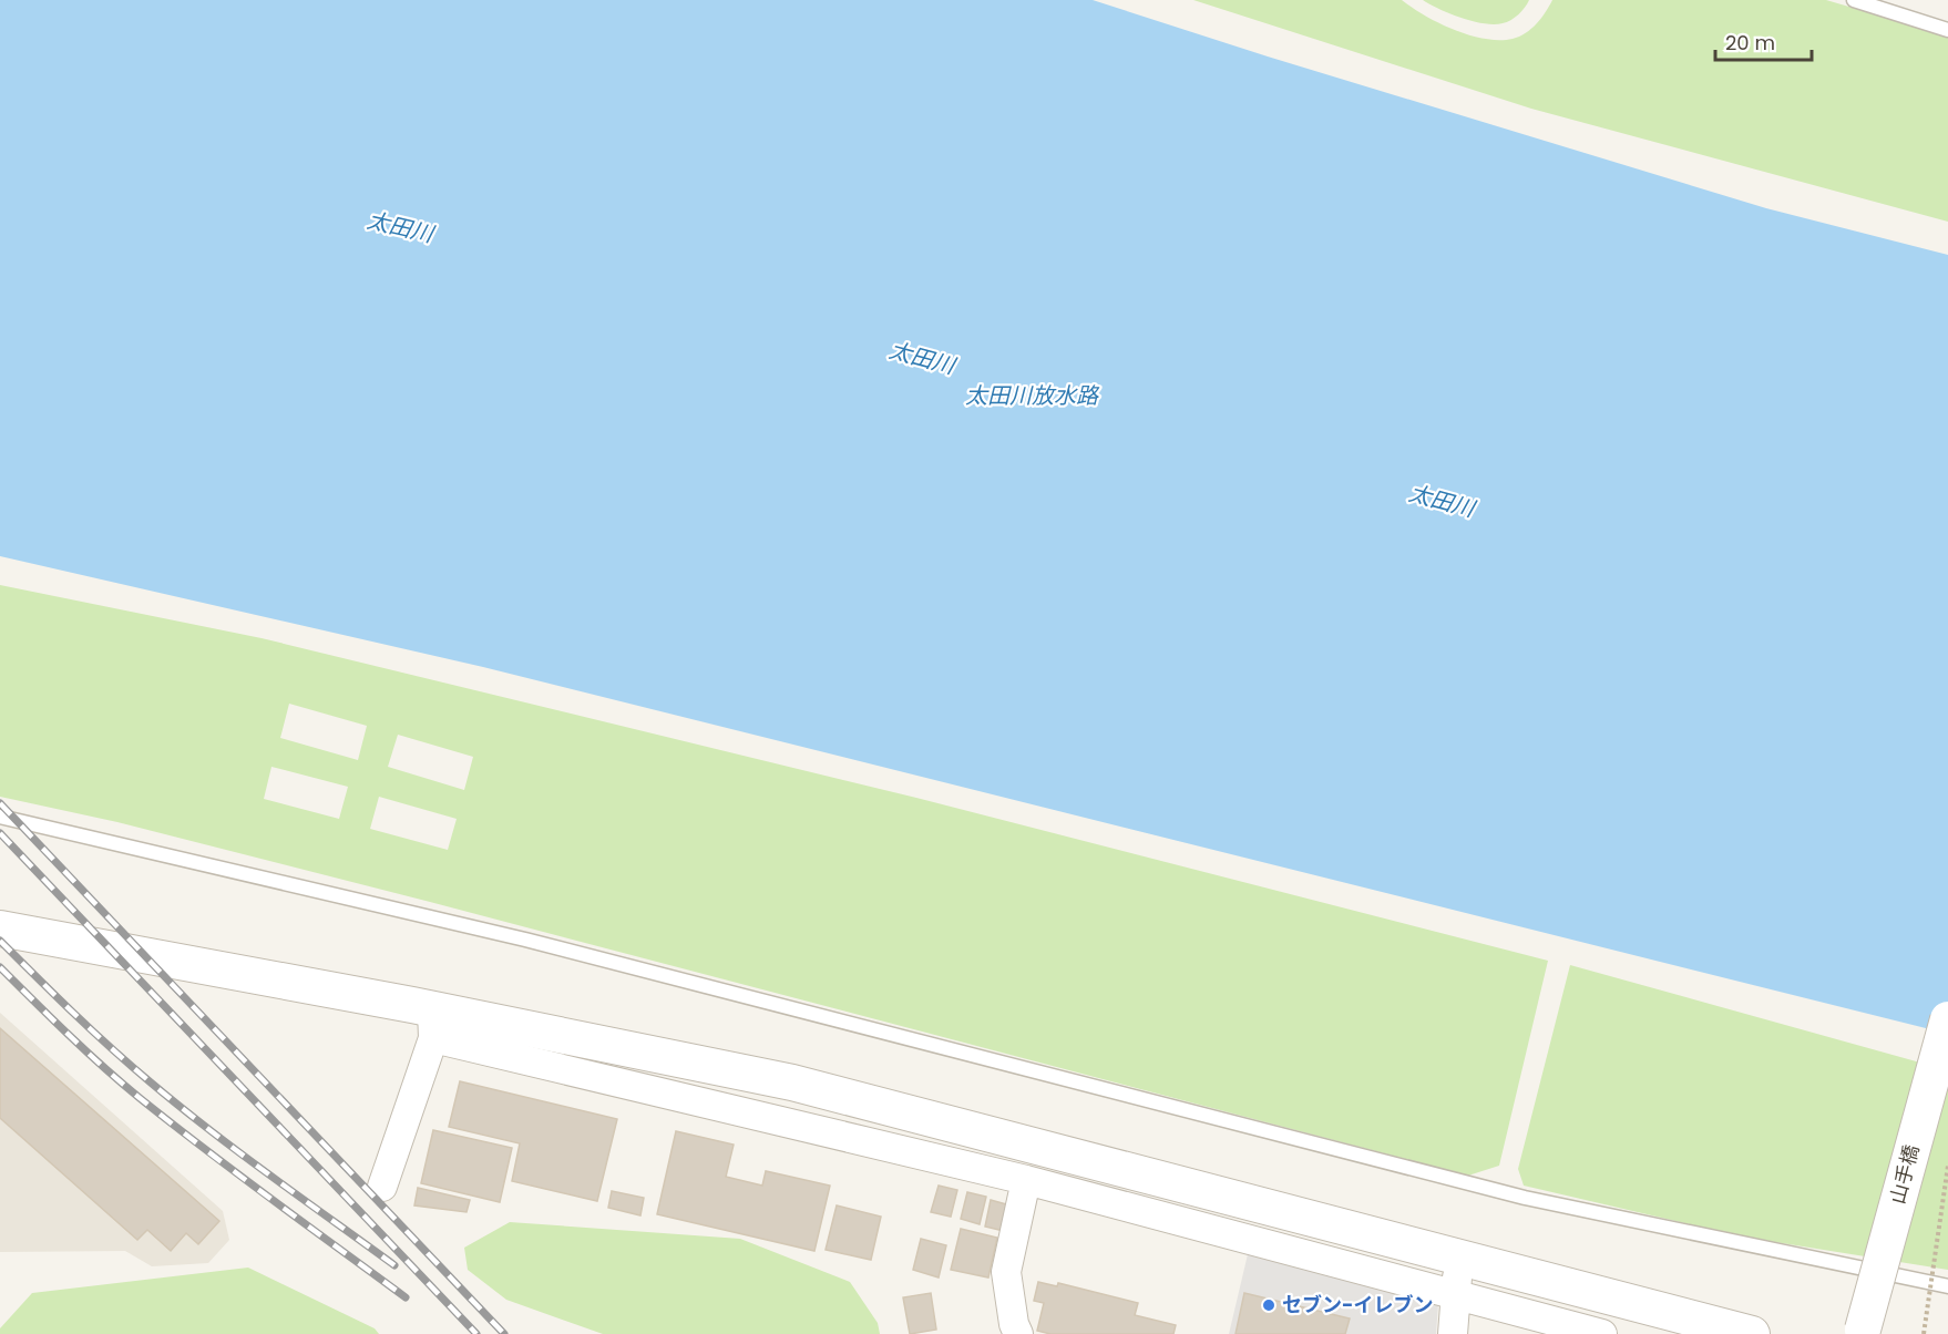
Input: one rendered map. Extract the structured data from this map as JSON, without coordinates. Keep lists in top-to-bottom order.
{
  "streets": {
    "street": ["山手橋"]
  },
  "water": ["太田川", "太田川放水路"],
  "places": ["セブン-イレブン"],
  "scale_bar": "20 m"
}
